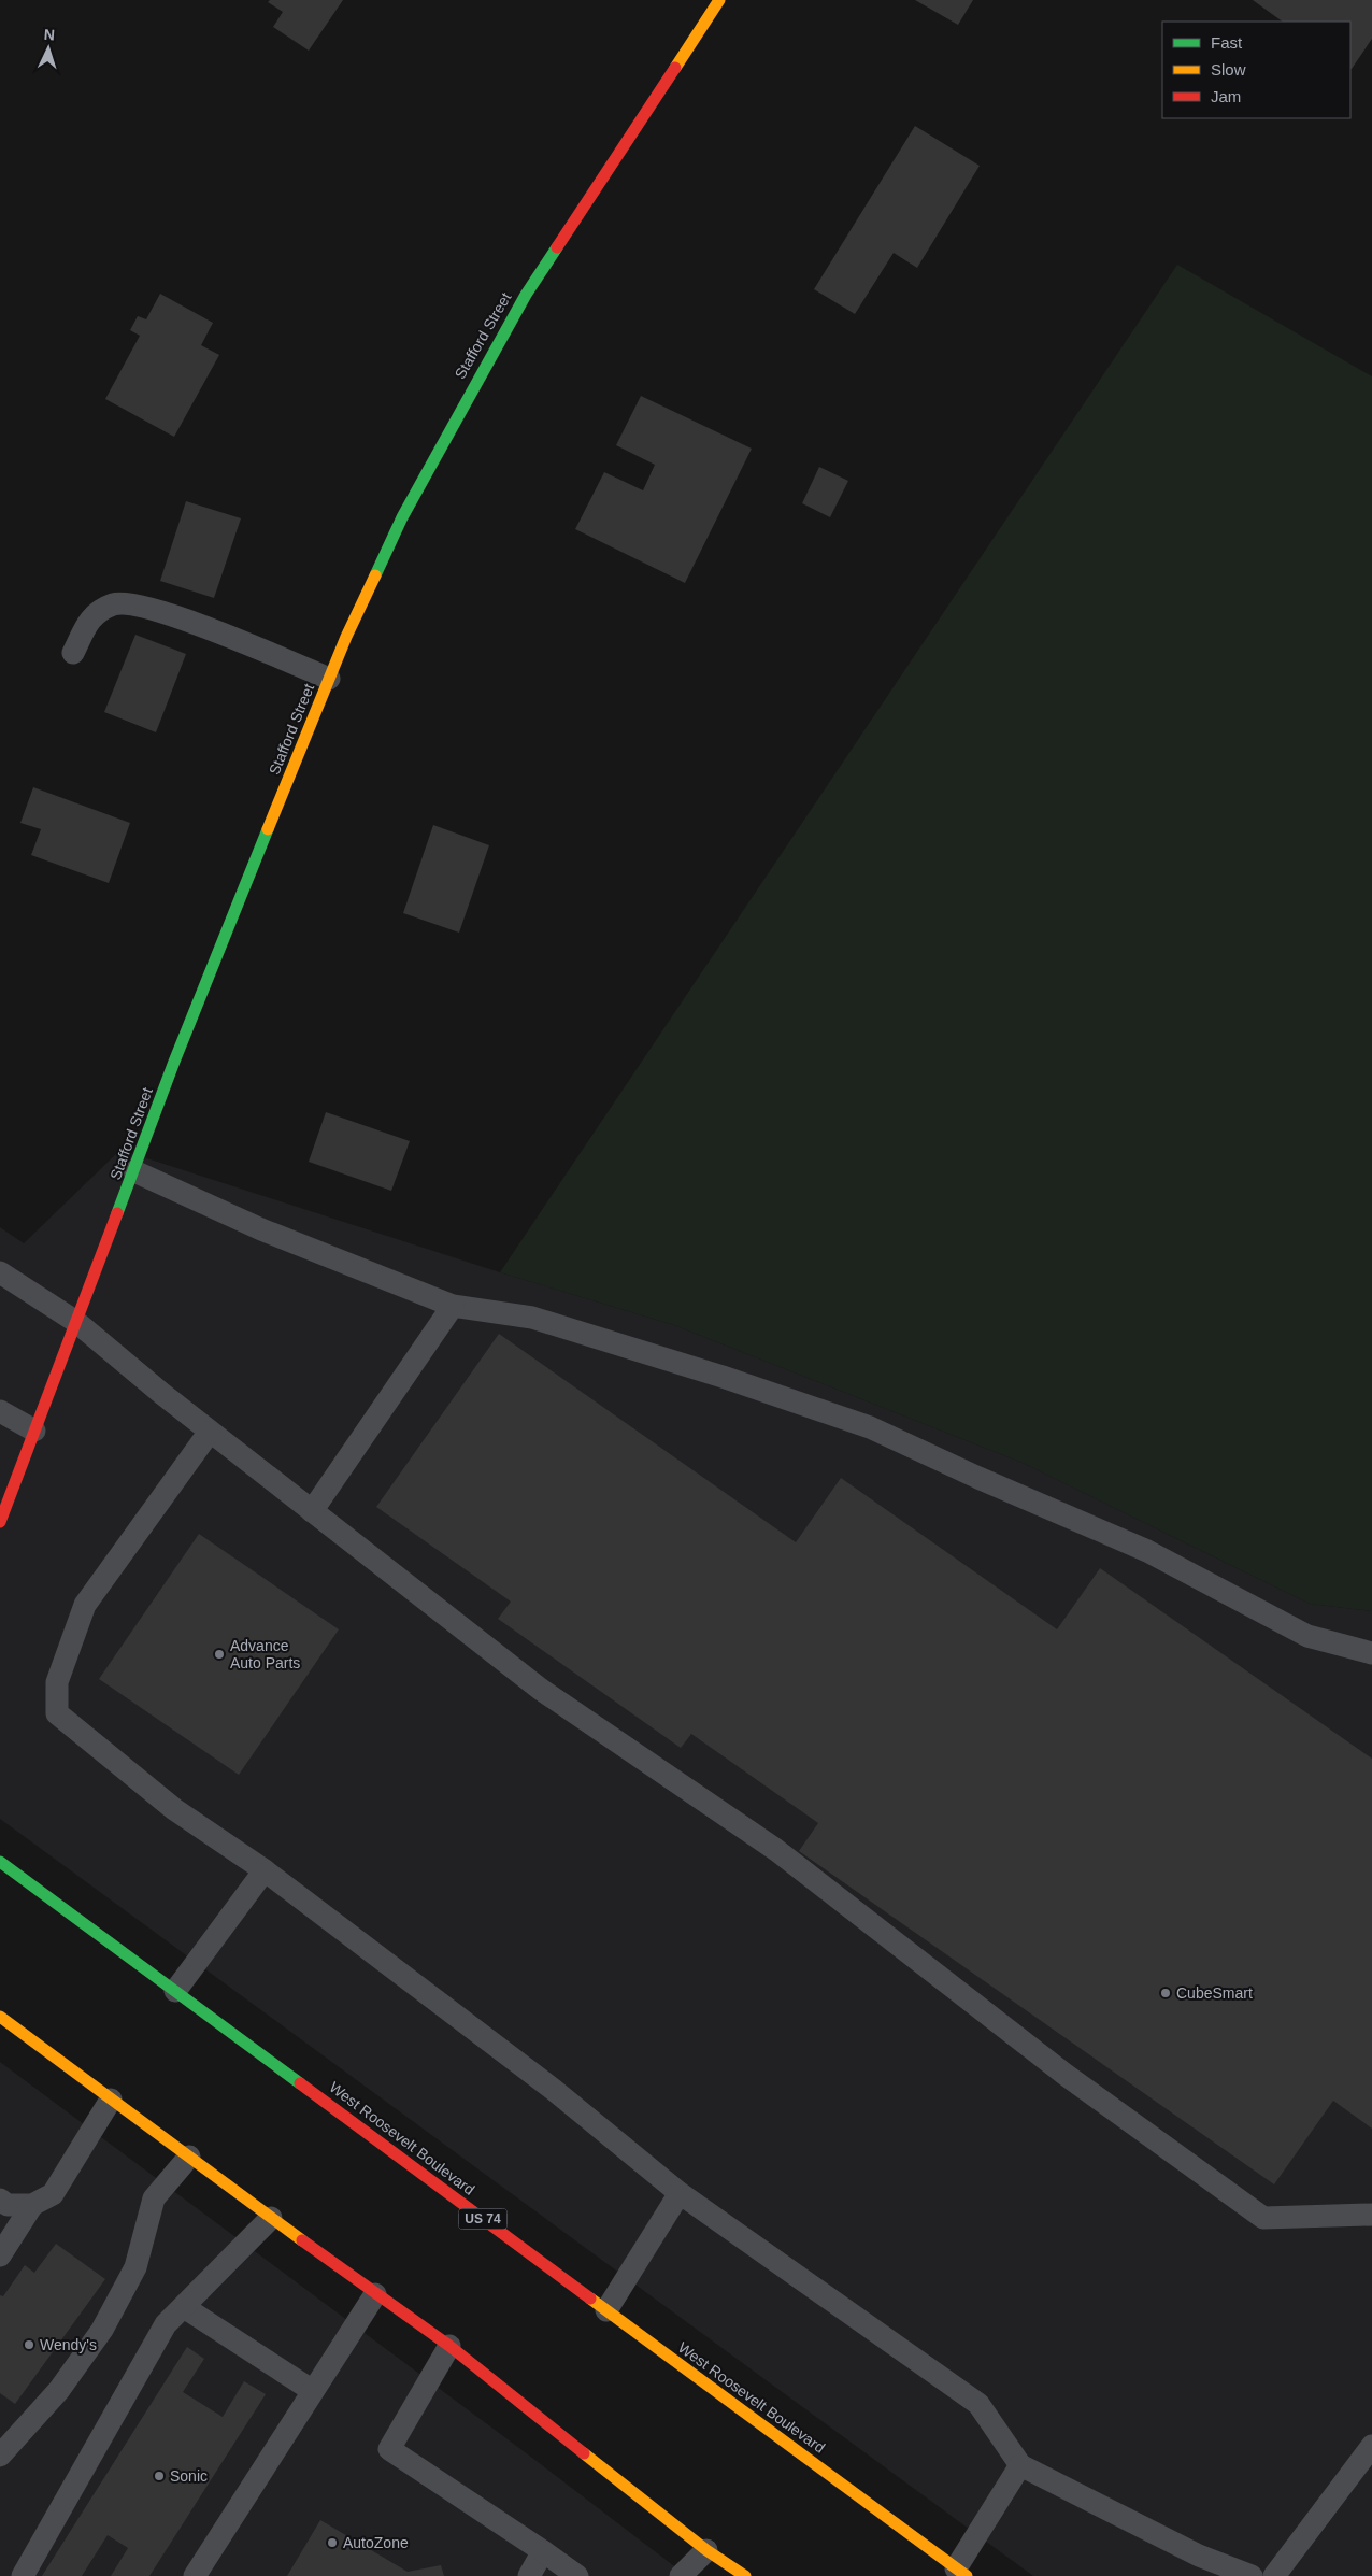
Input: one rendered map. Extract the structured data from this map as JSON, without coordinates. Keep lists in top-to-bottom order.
{
  "streets": {
    "main road": ["Stafford Street", "West Roosevelt Boulevard", "US 74"]
  },
  "places": [
    "Advance Auto Parts",
    "CubeSmart",
    "Wendy's",
    "Sonic",
    "AutoZone"
  ],
  "legend": ["Fast", "Slow", "Jam"],
  "north": "top"
}
